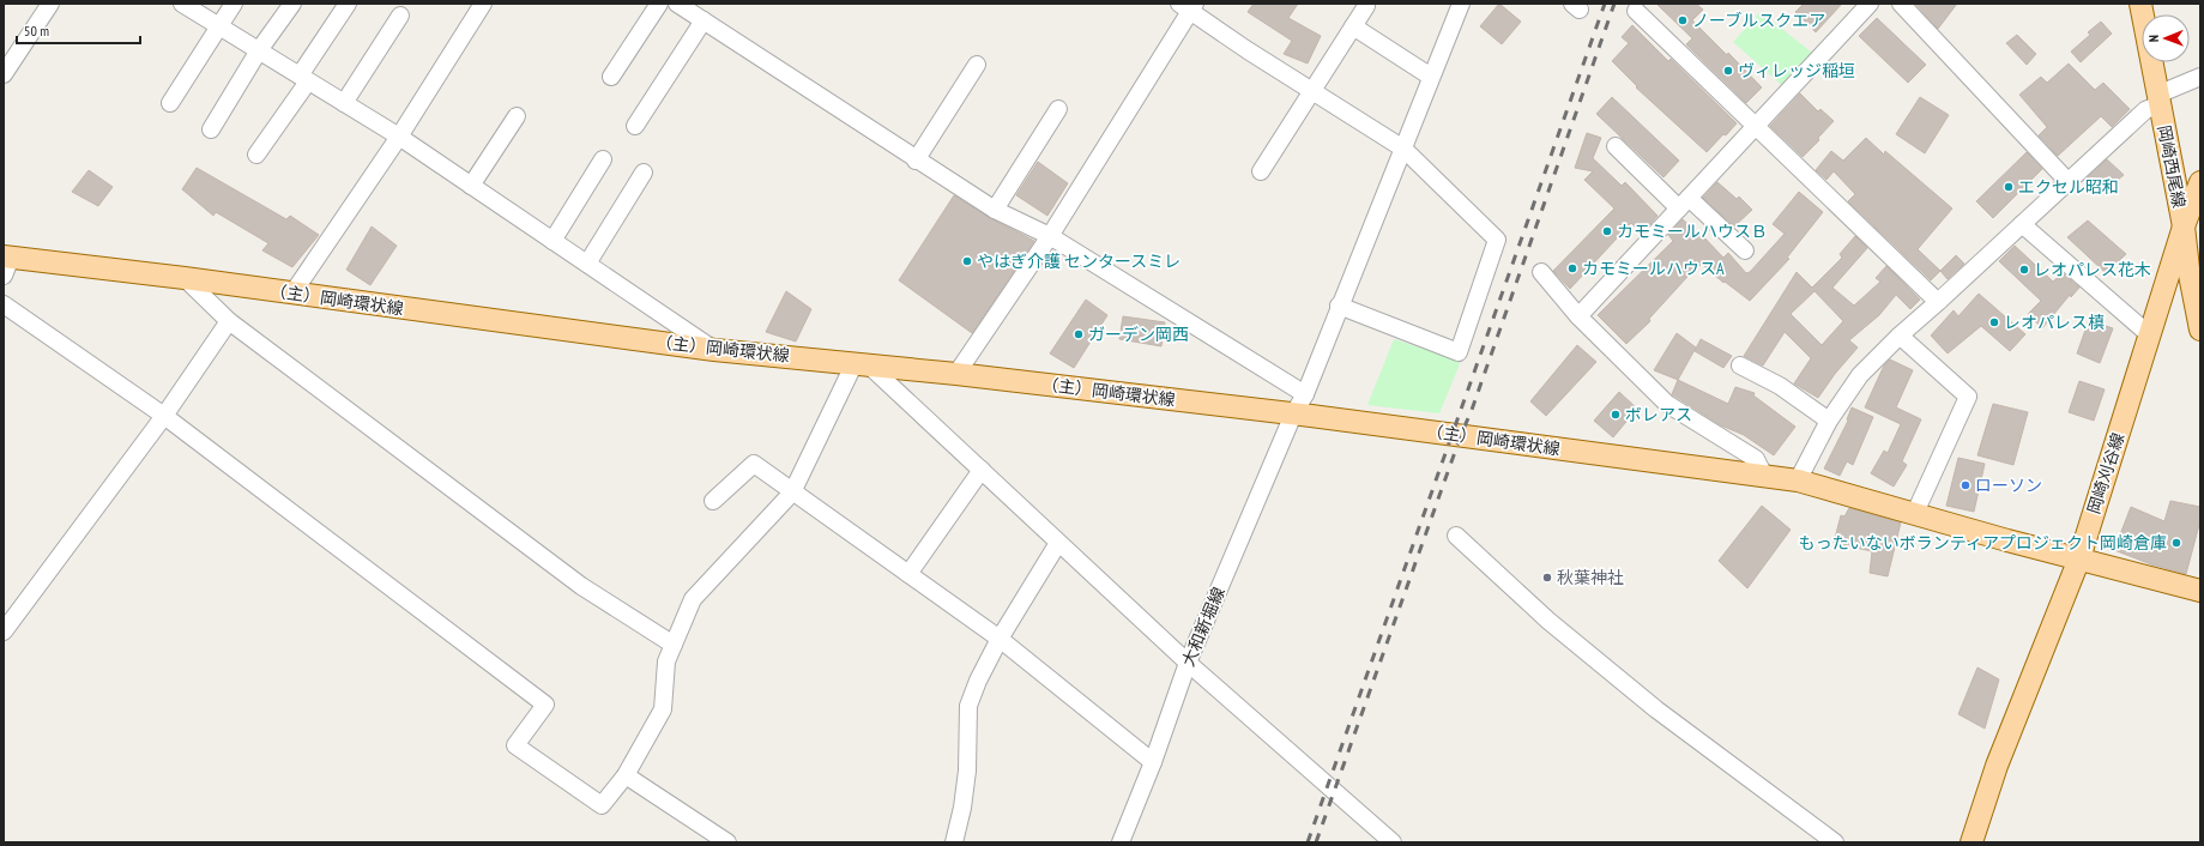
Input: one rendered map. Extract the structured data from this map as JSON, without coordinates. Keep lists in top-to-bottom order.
{
  "streets": {
    "main road": ["岡崎西尾線", "（主）岡崎環状線", "岡崎刈谷線"],
    "street": ["大和新堀線"]
  },
  "crossings": [
    ["岡崎西尾線", "岡崎刈谷線"],
    ["（主）岡崎環状線", "岡崎刈谷線"],
    ["（主）岡崎環状線", "大和新堀線"]
  ],
  "places": [
    "ノーブルスクエア",
    "ヴィレッジ稲垣",
    "エクセル昭和",
    "カモミールハウスＢ",
    "やはぎ介護 センタースミレ",
    "カモミールハウスA",
    "レオパレス花木",
    "レオパレス槙",
    "ガーデン岡西",
    "ボレアス",
    "ローソン",
    "もったいないボランティアプロジェクト岡崎倉庫",
    "秋葉神社"
  ],
  "scale_bar": "50 m",
  "north": "left"
}
